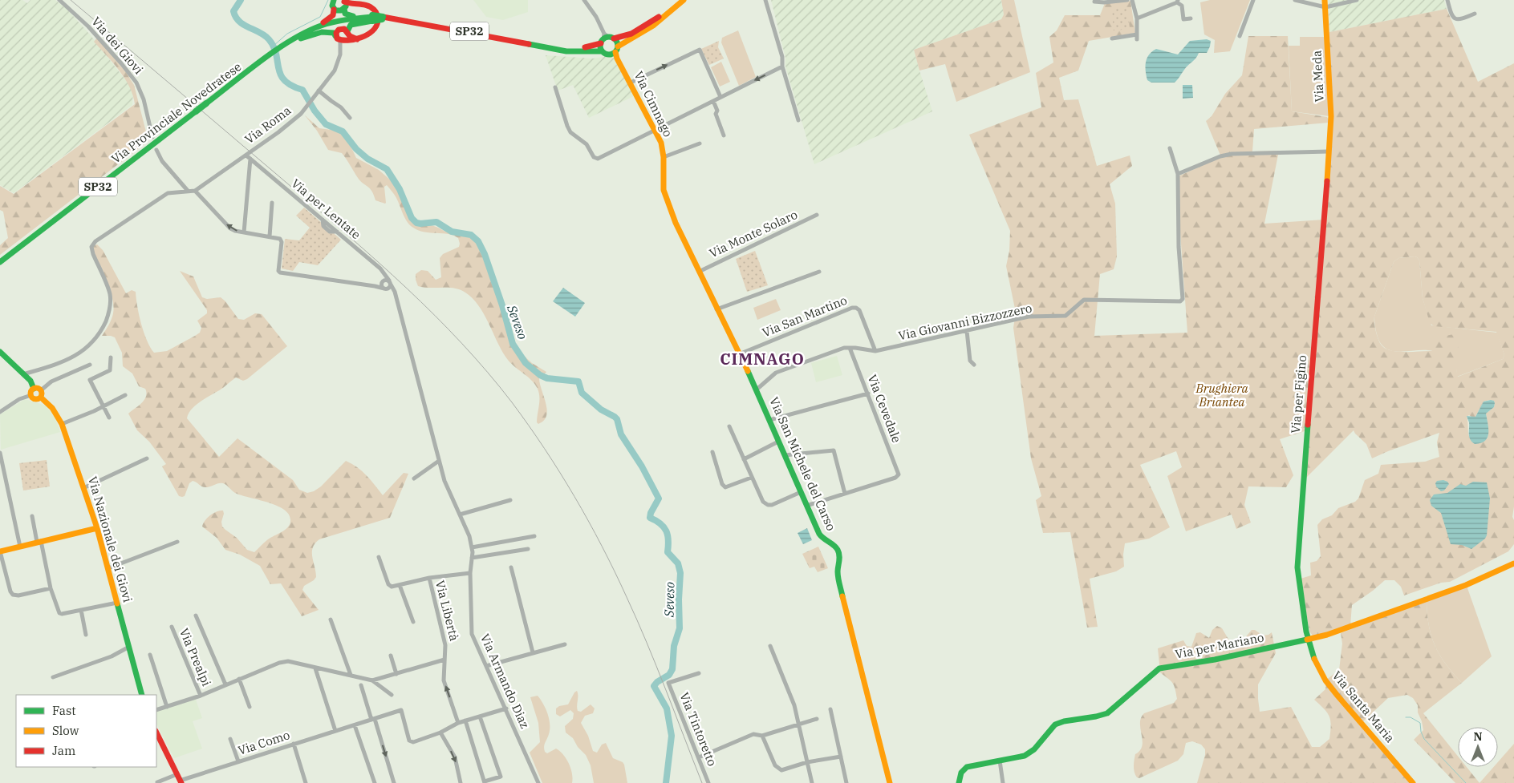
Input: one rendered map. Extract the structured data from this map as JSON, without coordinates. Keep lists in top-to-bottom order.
{
  "streets": {
    "street": [
      "SP32",
      "Via dei Giovi",
      "Via Meda",
      "Via Cimnago",
      "Via Provinciale Novedratese",
      "Via Roma",
      "Via per Lentate",
      "Via Monte Solaro",
      "Via San Martino",
      "Via Giovanni Bizzozzero",
      "Via per Figino",
      "Via Cevedale",
      "Via San Michele del Carso",
      "Via Nazionale dei Giovi",
      "Via Libertà",
      "Via per Mariano",
      "Via Prealpi",
      "Via Armando Diaz",
      "Via Santa Maria",
      "Via Tintoretto",
      "Via Como"
    ]
  },
  "crossings": [
    ["Via Meda", "Via per Figino"],
    ["Via Cimnago", "Via Provinciale Novedratese"],
    ["Via Cimnago", "Via San Michele del Carso"],
    ["Via Roma", "Via per Lentate"],
    ["Via per Lentate", "Via Armando Diaz"],
    ["Via Monte Solaro", "Via San Michele del Carso"],
    ["Via San Martino", "Via Giovanni Bizzozzero"],
    ["Via San Martino", "Via San Michele del Carso"],
    ["Via Giovanni Bizzozzero", "Via Cevedale"],
    ["Via Giovanni Bizzozzero", "Via San Michele del Carso"],
    ["Via per Figino", "Via per Mariano"],
    ["Via per Figino", "Via Santa Maria"],
    ["Via per Mariano", "Via Santa Maria"]
  ],
  "one_way": ["Via Libertà"],
  "districts": ["CIMNAGO"],
  "water": ["Seveso"],
  "parks": ["Brughiera Briantea"],
  "legend": ["Fast", "Slow", "Jam"],
  "north": "top"
}
